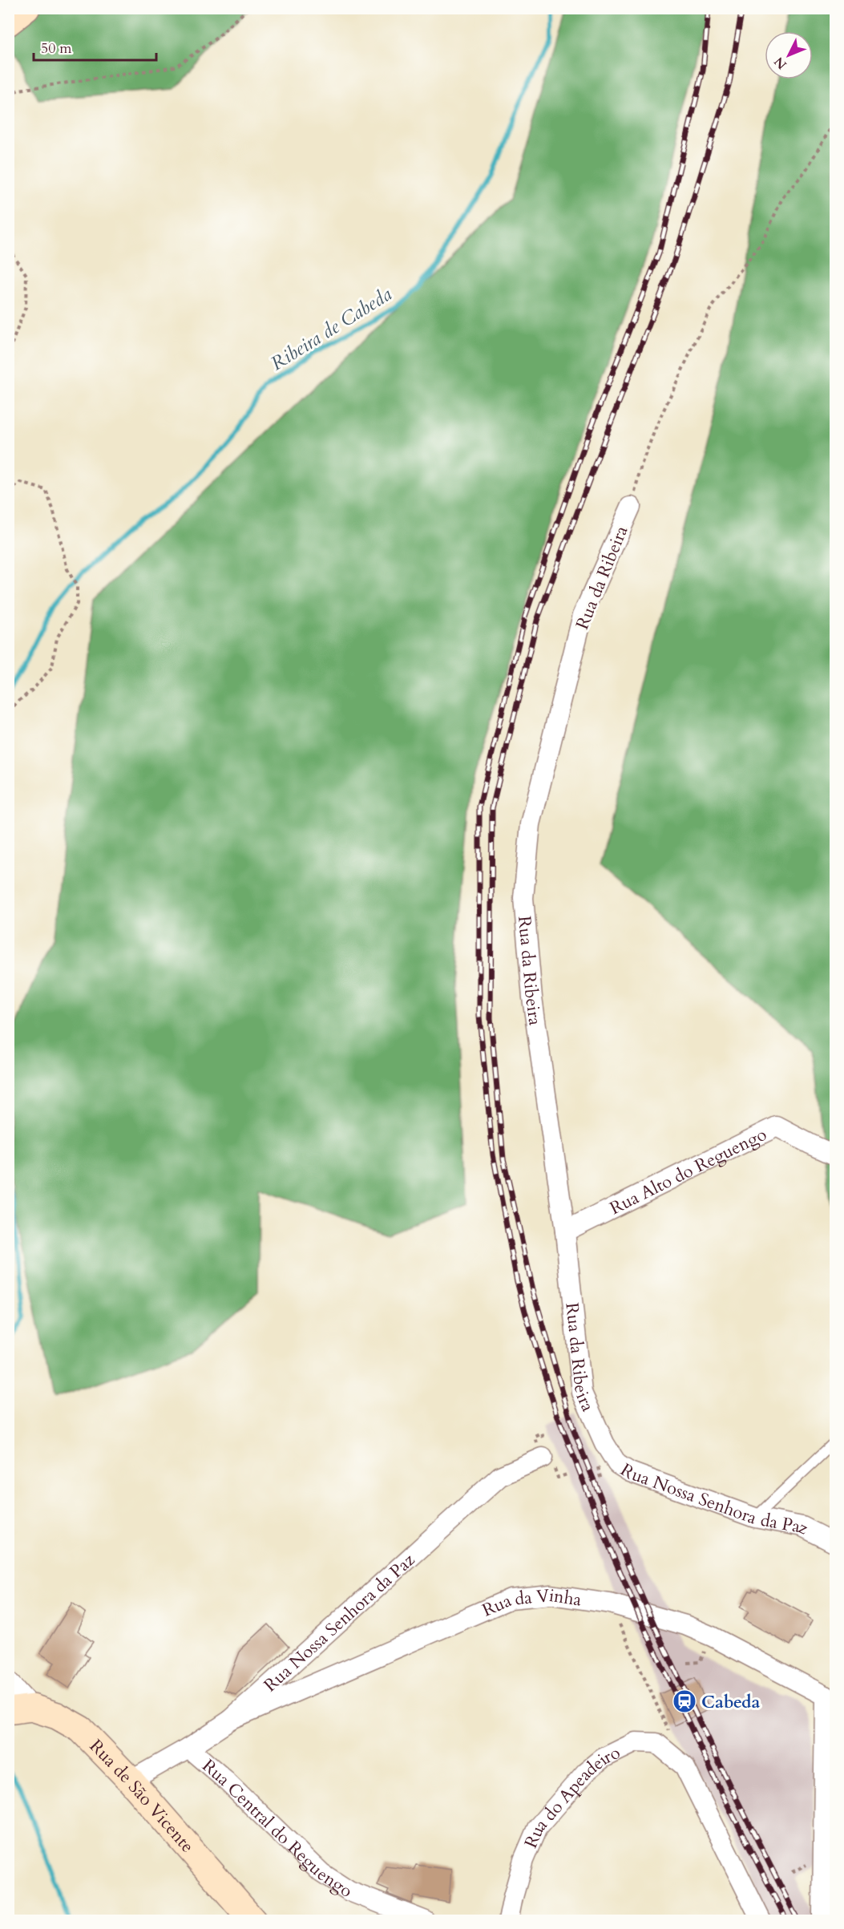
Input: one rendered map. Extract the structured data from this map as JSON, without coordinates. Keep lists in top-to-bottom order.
{
  "streets": {
    "main road": ["Rua de São Vicente"],
    "street": [
      "Rua da Ribeira",
      "Rua Alto do Reguengo",
      "Rua Nossa Senhora da Paz",
      "Rua da Vinha",
      "Rua do Apeadeiro",
      "Rua Central do Reguengo"
    ]
  },
  "crossings": [
    ["Rua da Ribeira", "Rua Alto do Reguengo"],
    ["Rua da Ribeira", "Rua Nossa Senhora da Paz"],
    ["Rua Nossa Senhora da Paz", "Rua da Vinha"],
    ["Rua Nossa Senhora da Paz", "Rua de São Vicente"],
    ["Rua Nossa Senhora da Paz", "Rua Central do Reguengo"]
  ],
  "water": ["Ribeira de Cabeda"],
  "places": {
    "station": ["Cabeda"]
  },
  "scale_bar": "50 m",
  "north": "bottom left"
}
